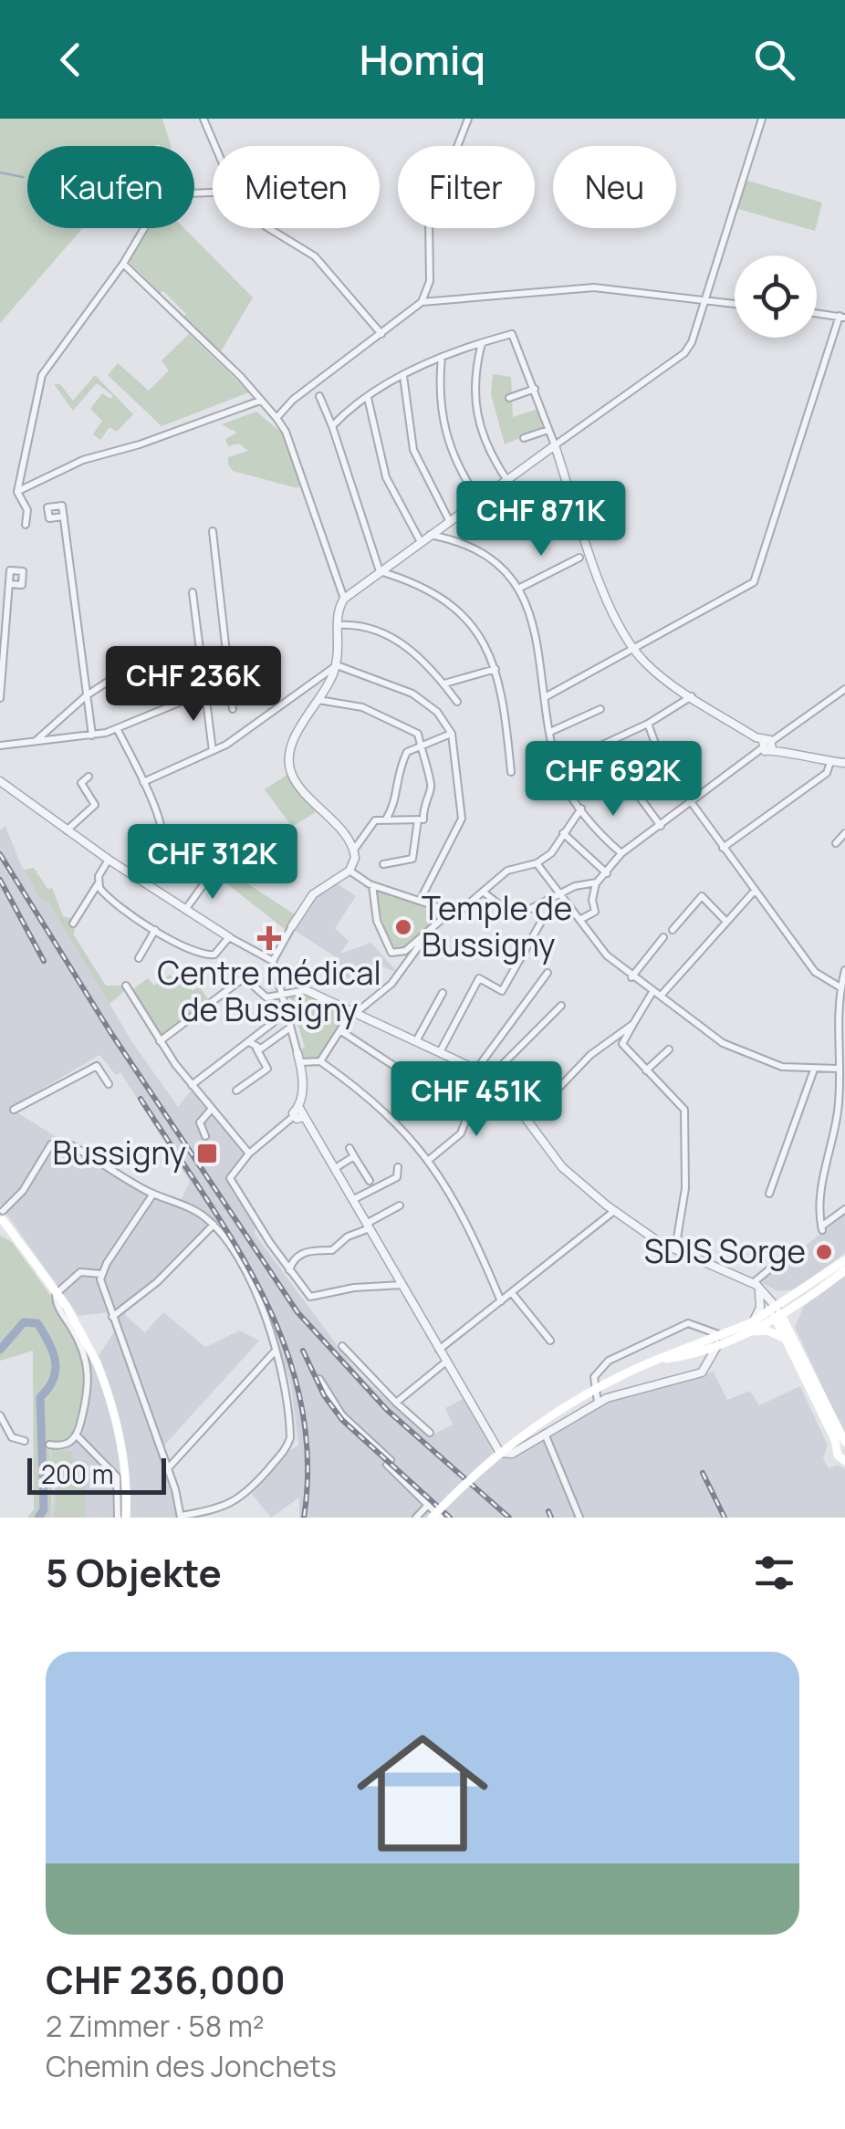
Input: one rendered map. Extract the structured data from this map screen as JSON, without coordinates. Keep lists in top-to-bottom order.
{
  "places": {
    "other": ["Temple de Bussigny", "SDIS Sorge"],
    "health": ["Centre médical de Bussigny"],
    "transit": ["Bussigny"]
  },
  "scale_bar": "200 m",
  "page": {
    "header": "Homiq",
    "chip": [
      "Kaufen",
      "Mieten",
      "Filter",
      "Neu"
    ],
    "price": [
      "CHF 871K",
      "CHF 236K",
      "CHF 692K",
      "CHF 312K",
      "CHF 451K"
    ],
    "scale": "200 m",
    "heading": "5 Objekte",
    "list": [
      {
        "name": "CHF 236,000",
        "note": "2 Zimmer · 58 m² · Chemin des Jonchets"
      }
    ]
  }
}
